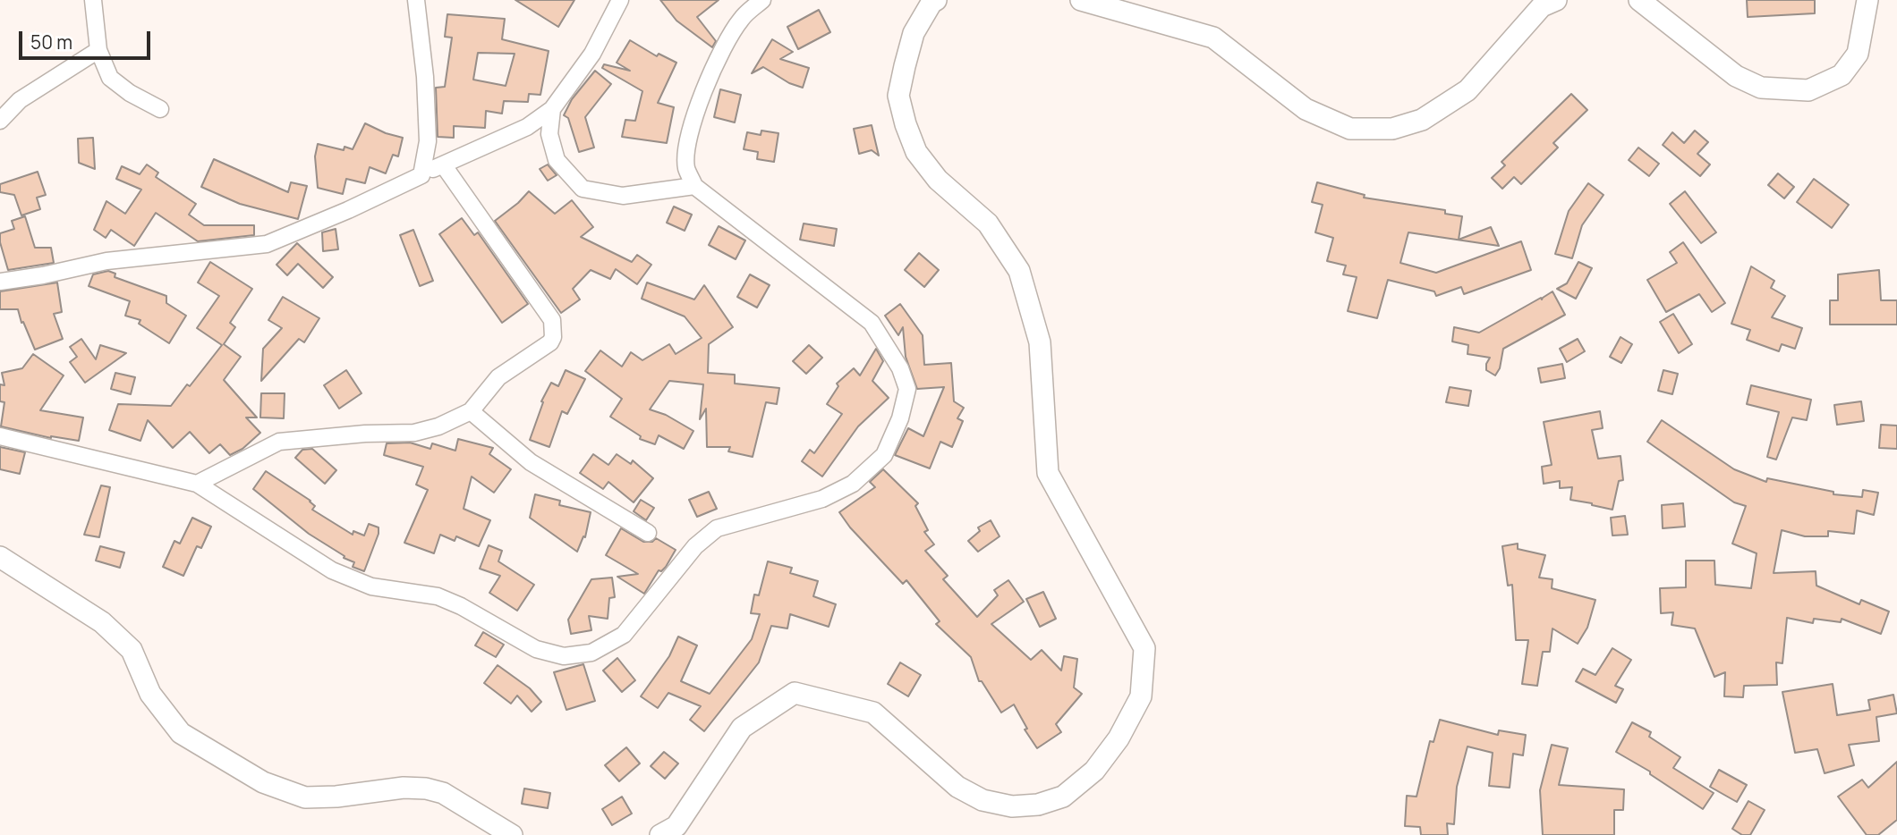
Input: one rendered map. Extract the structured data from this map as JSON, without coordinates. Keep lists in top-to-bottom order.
{
  "scale_bar": "50 m"
}
